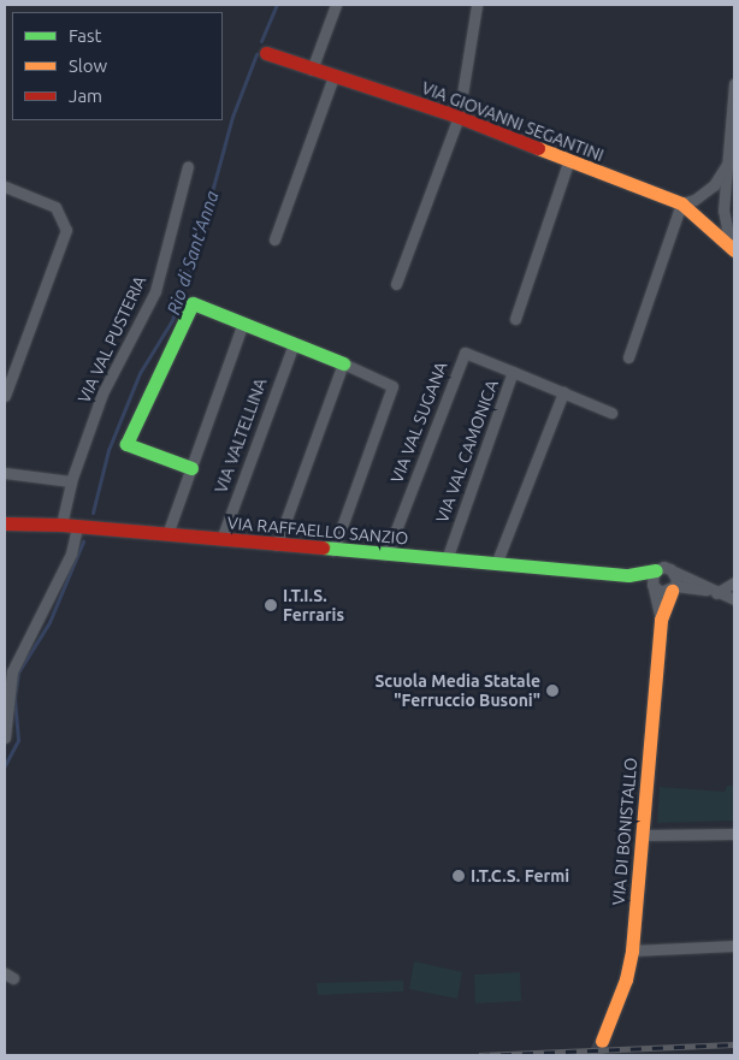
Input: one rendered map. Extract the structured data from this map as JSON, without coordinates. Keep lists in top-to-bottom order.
{
  "streets": {
    "street": [
      "VIA GIOVANNI SEGANTINI",
      "VIA VAL PUSTERIA",
      "VIA VAL SUGANA",
      "VIA VALTELLINA",
      "VIA VAL CAMONICA",
      "VIA RAFFAELLO SANZIO",
      "VIA DI BONISTALLO"
    ]
  },
  "crossings": [
    ["VIA VAL PUSTERIA", "VIA RAFFAELLO SANZIO"],
    ["VIA VAL SUGANA", "VIA VAL CAMONICA"],
    ["VIA VAL SUGANA", "VIA RAFFAELLO SANZIO"],
    ["VIA VALTELLINA", "VIA RAFFAELLO SANZIO"],
    ["VIA VAL CAMONICA", "VIA RAFFAELLO SANZIO"],
    ["VIA RAFFAELLO SANZIO", "VIA DI BONISTALLO"]
  ],
  "water": ["Rio di Sant'Anna"],
  "places": ["I.T.I.S. Ferraris", "Scuola Media Statale \"Ferruccio Busoni\"", "I.T.C.S. Fermi"],
  "legend": ["Fast", "Slow", "Jam"]
}
